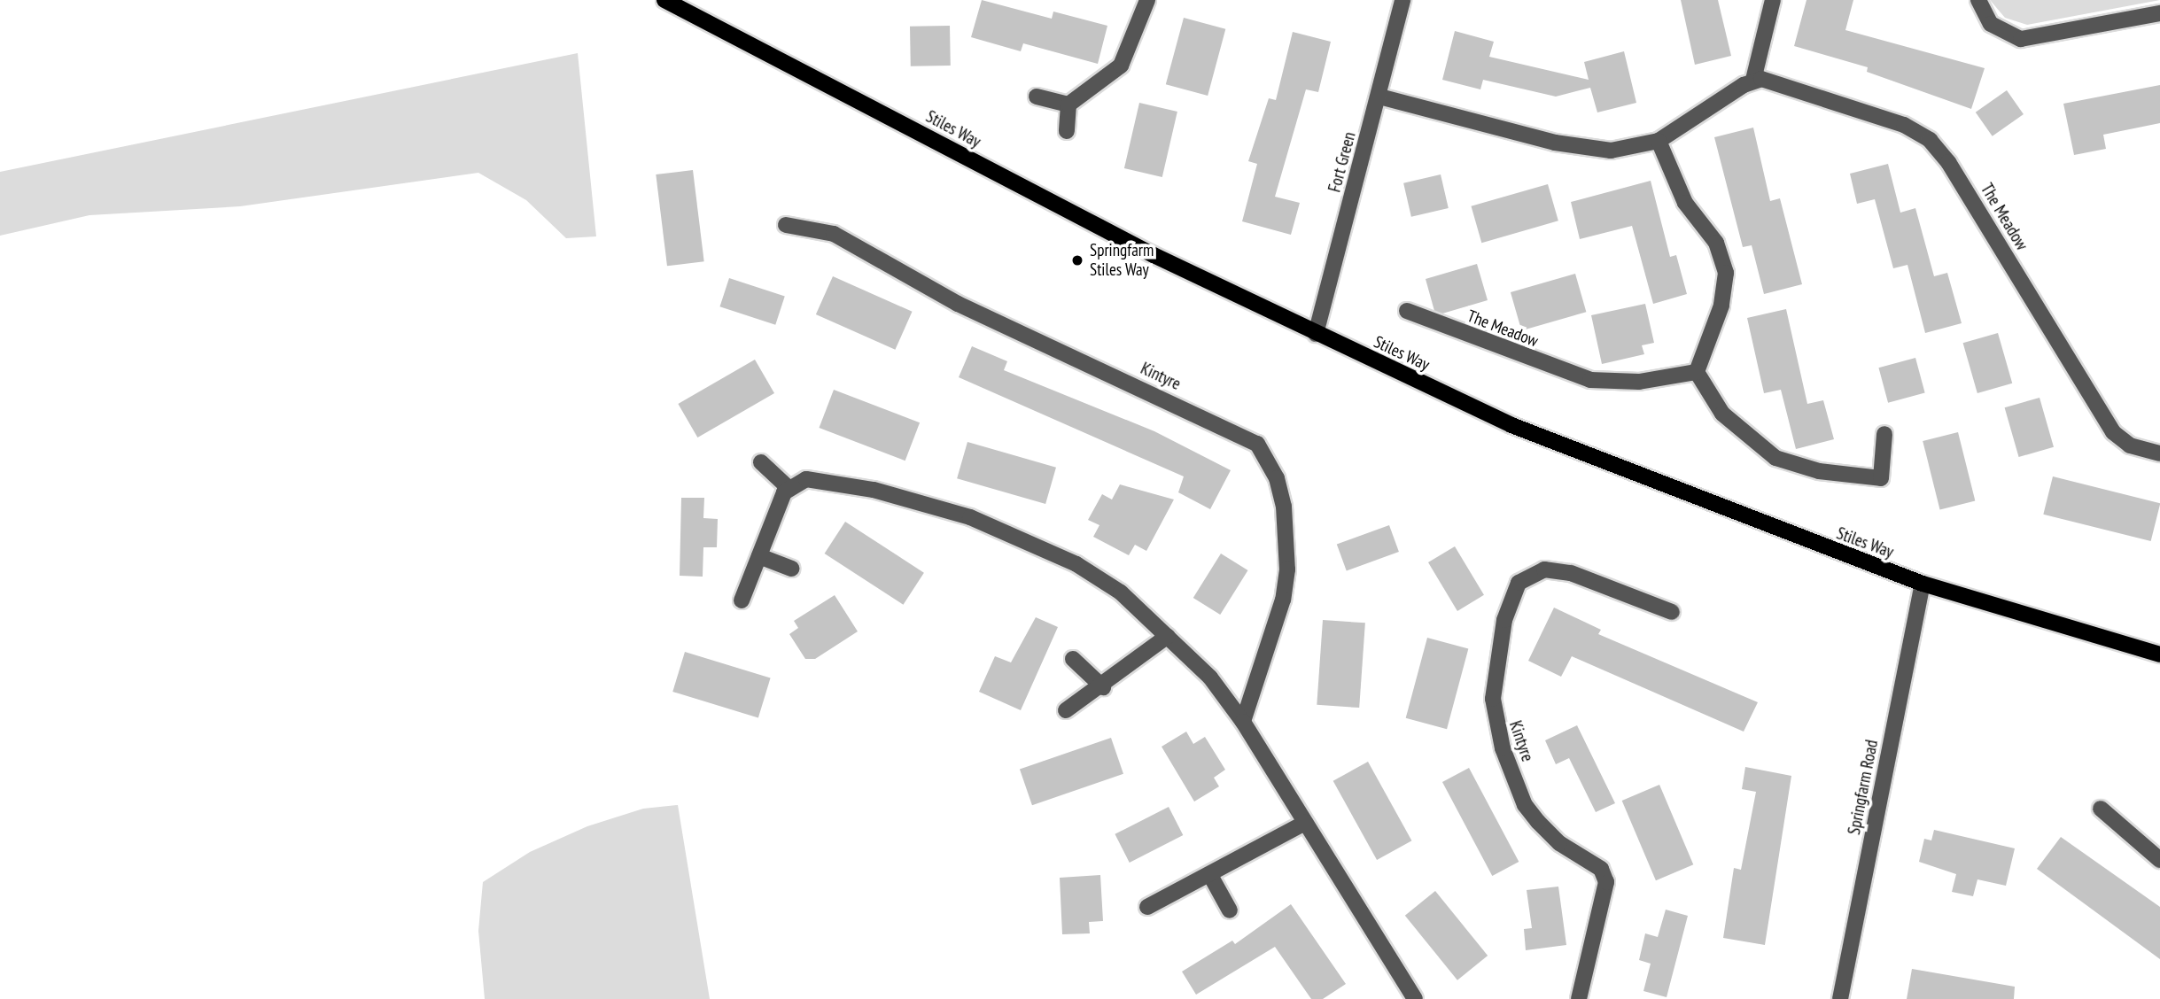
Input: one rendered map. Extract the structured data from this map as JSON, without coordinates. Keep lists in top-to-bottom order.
{
  "streets": {
    "main road": ["Stiles Way"],
    "street": [
      "Fort Green",
      "The Meadow",
      "Kintyre",
      "Springfarm Road"
    ]
  },
  "crossings": [
    ["Stiles Way", "Fort Green"],
    ["Stiles Way", "Springfarm Road"]
  ],
  "places": ["Springfarm Stiles Way"]
}
